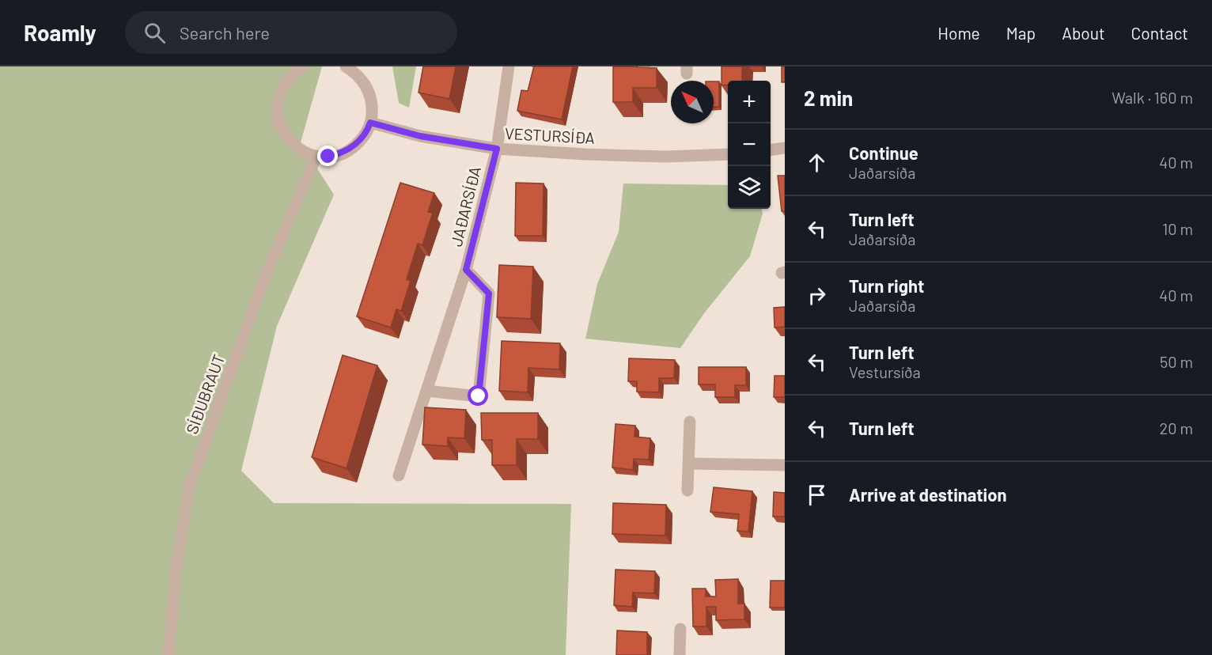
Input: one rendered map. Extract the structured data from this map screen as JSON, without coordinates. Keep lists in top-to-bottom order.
{
  "streets": {
    "street": ["VESTURSÍÐA", "JAÐARSÍÐA", "SÍÐUBRAUT"]
  },
  "crossings": [
    ["VESTURSÍÐA", "JAÐARSÍÐA"]
  ],
  "north": "top left",
  "page": {
    "header": "Roamly",
    "search": "Search here",
    "nav": [
      "Home",
      "Map",
      "About",
      "Contact"
    ],
    "heading": ["2 min", "Walk · 160 m"],
    "map_buttons": ["+", "−"],
    "list": [
      ["Continue", "Jaðarsíða", "40 m"],
      ["Turn left", "Jaðarsíða", "10 m"],
      ["Turn right", "Jaðarsíða", "40 m"],
      ["Turn left", "Vestursíða", "50 m"],
      ["Turn left", "20 m"],
      "Arrive at destination"
    ]
  }
}
